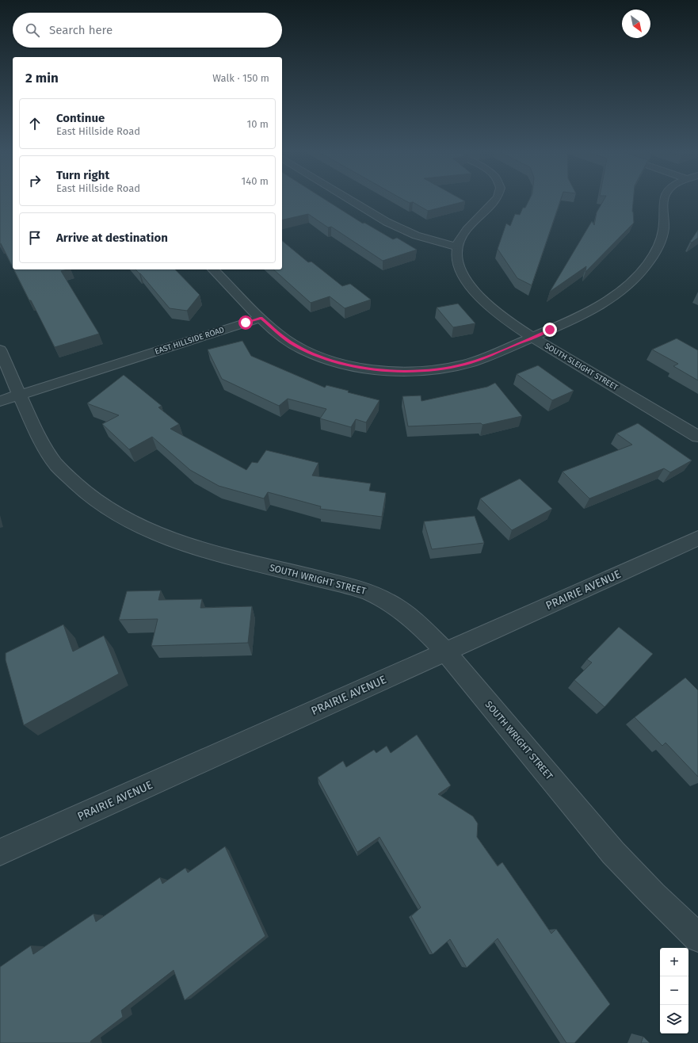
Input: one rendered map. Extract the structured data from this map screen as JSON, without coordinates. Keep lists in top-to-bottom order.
{
  "streets": {
    "street": [
      "EAST HILLSIDE ROAD",
      "SOUTH SLEIGHT STREET",
      "SOUTH WRIGHT STREET",
      "PRAIRIE AVENUE"
    ]
  },
  "crossings": [
    ["EAST HILLSIDE ROAD", "SOUTH WRIGHT STREET"],
    ["SOUTH WRIGHT STREET", "PRAIRIE AVENUE"]
  ],
  "north": "bottom right",
  "page": {
    "search": "Search here",
    "heading": ["2 min", "Walk · 150 m"],
    "list": [
      ["Continue", "East Hillside Road", "10 m"],
      ["Turn right", "East Hillside Road", "140 m"],
      "Arrive at destination"
    ],
    "map_buttons": ["+", "−"]
  }
}
